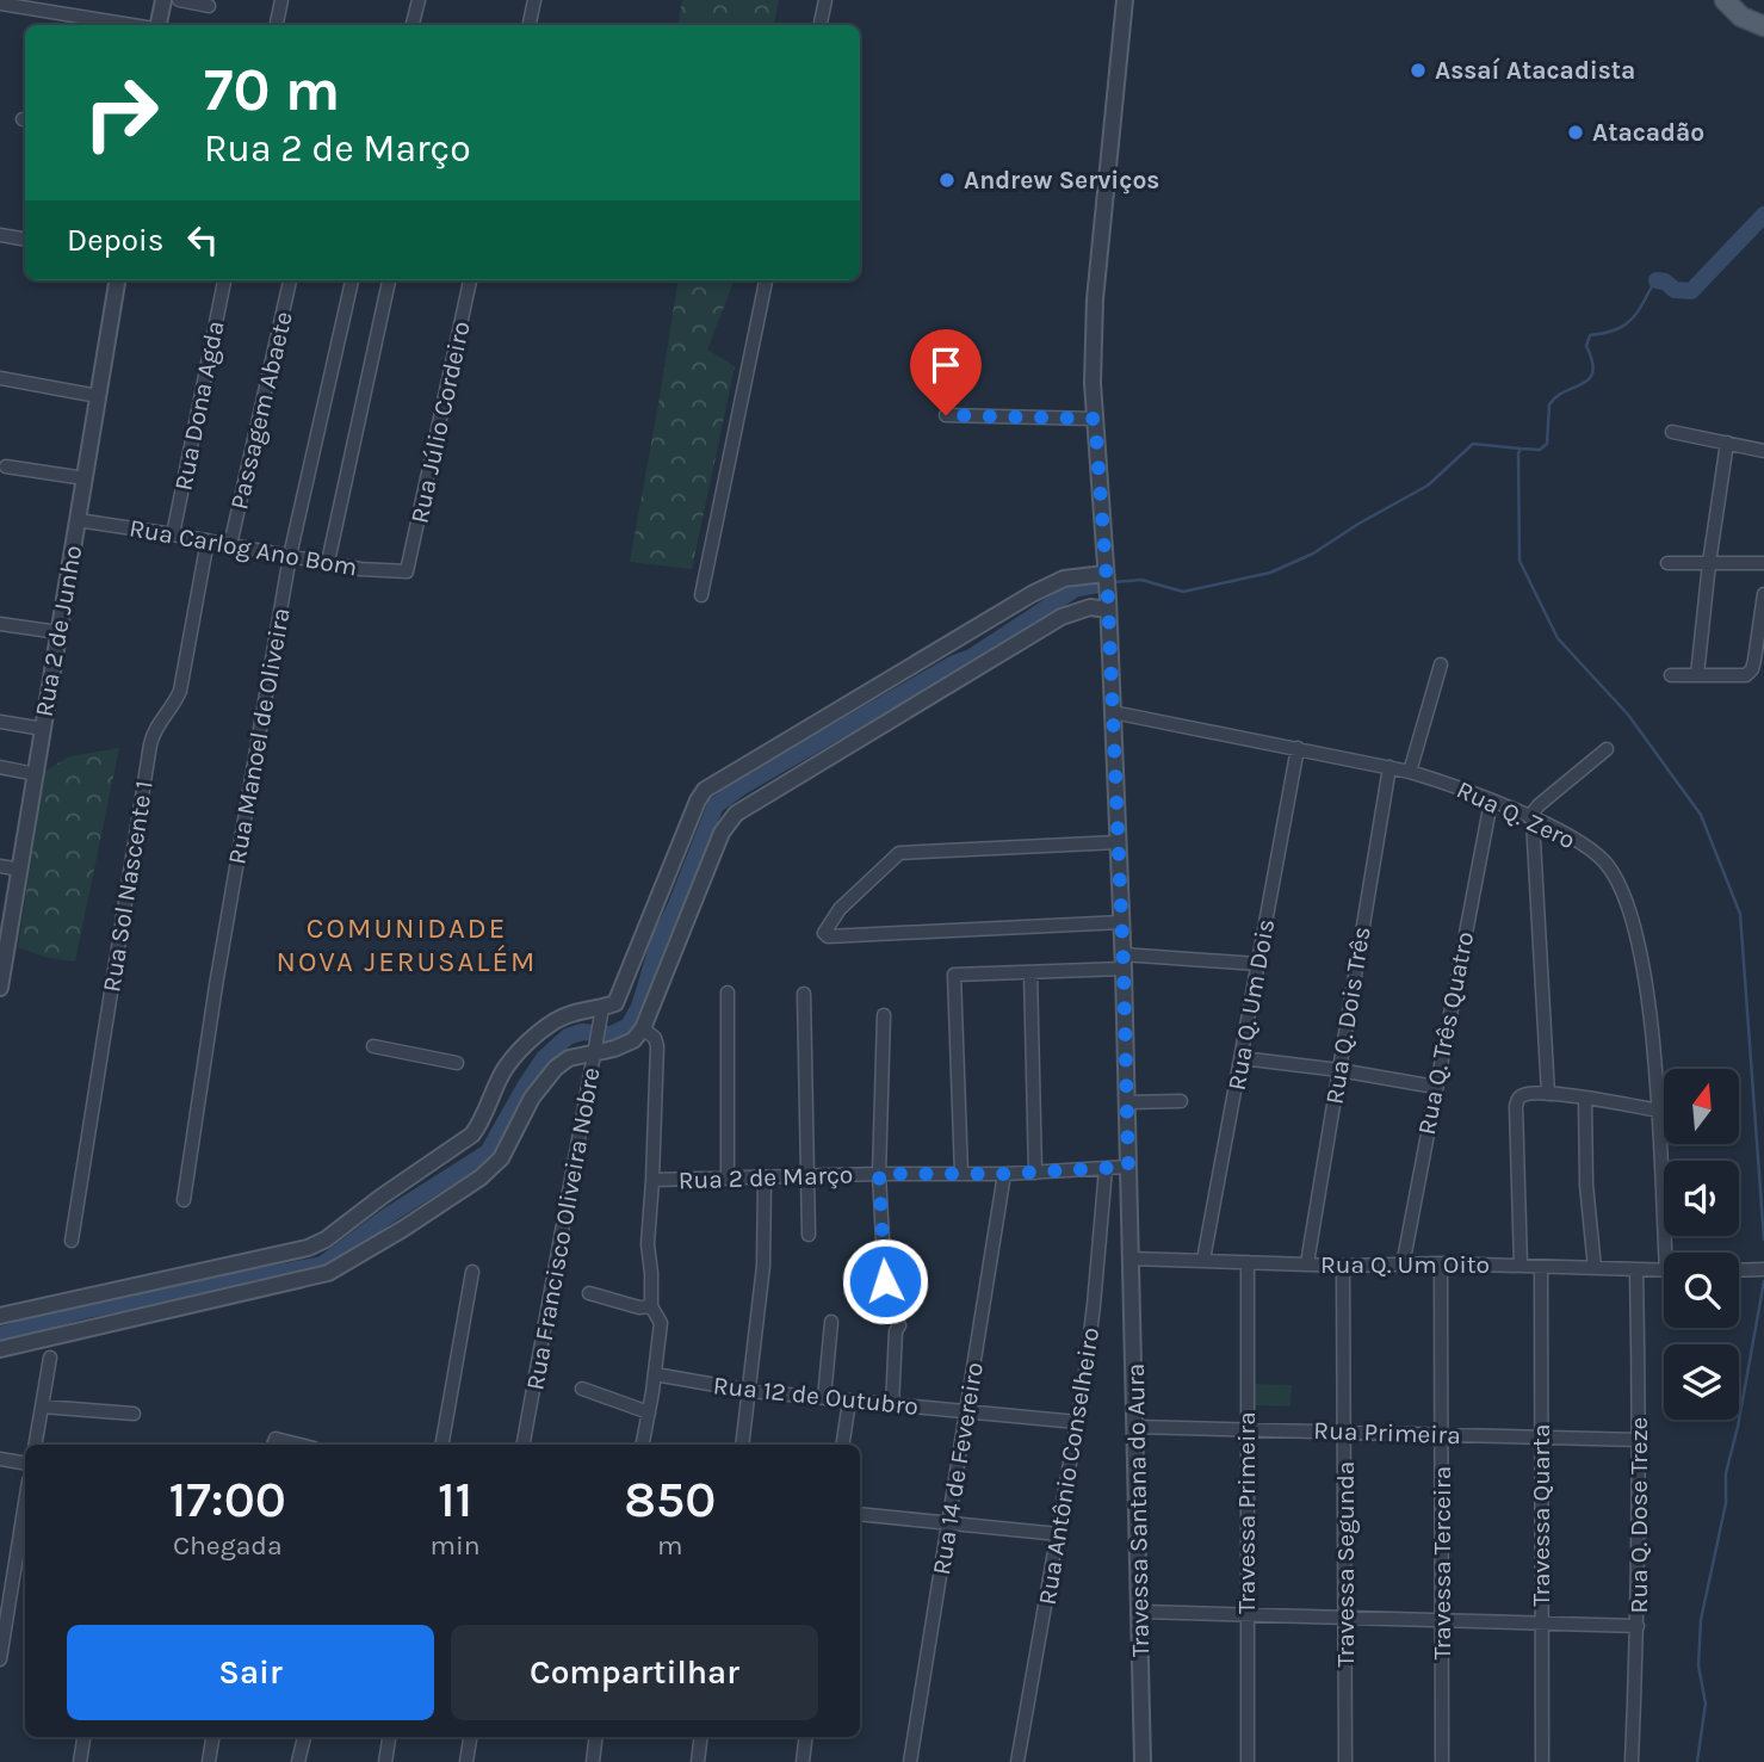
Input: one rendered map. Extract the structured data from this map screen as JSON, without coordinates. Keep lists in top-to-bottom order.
{
  "streets": {
    "street": [
      "Rua Dona Agda",
      "Passagem Abaete",
      "Rua Júlio Cordeiro",
      "Rua Carlog Ano Bom",
      "Rua 2 de Junho",
      "Rua Manoel de Oliveira",
      "Rua Q. Zero",
      "Rua Sol Nascente 1",
      "Rua Q. Um Dois",
      "Rua Q. Dois Três",
      "Rua Q. Três Quatro",
      "Rua 2 de Março",
      "Rua Francisco Oliveira Nobre",
      "Rua Q. Um Oito",
      "Rua 12 de Outubro",
      "Rua Primeira",
      "Rua Antônio Conselheiro",
      "Rua 14 de Fevereiro",
      "Travessa Santana do Aura",
      "Travessa Primeira",
      "Travessa Quarta",
      "Rua Q. Dose Treze",
      "Travessa Terceira",
      "Travessa Segunda"
    ]
  },
  "crossings": [
    ["Rua Dona Agda", "Rua Carlog Ano Bom"],
    ["Passagem Abaete", "Rua Carlog Ano Bom"],
    ["Rua Júlio Cordeiro", "Rua Carlog Ano Bom"],
    ["Rua Carlog Ano Bom", "Rua 2 de Junho"],
    ["Rua Carlog Ano Bom", "Rua Manoel de Oliveira"],
    ["Rua Carlog Ano Bom", "Rua Sol Nascente 1"],
    ["Rua Q. Zero", "Rua Q. Um Dois"],
    ["Rua Q. Zero", "Rua Q. Dois Três"],
    ["Rua Q. Zero", "Rua Q. Três Quatro"],
    ["Rua Q. Zero", "Travessa Santana do Aura"],
    ["Rua Q. Um Dois", "Rua Q. Um Oito"],
    ["Rua Q. Dois Três", "Rua Q. Um Oito"],
    ["Rua Q. Três Quatro", "Rua Q. Um Oito"],
    ["Rua 2 de Março", "Rua Antônio Conselheiro"],
    ["Rua 2 de Março", "Rua 14 de Fevereiro"],
    ["Rua 2 de Março", "Travessa Santana do Aura"],
    ["Rua Q. Um Oito", "Travessa Santana do Aura"],
    ["Rua Q. Um Oito", "Travessa Primeira"],
    ["Rua Q. Um Oito", "Travessa Quarta"],
    ["Rua Q. Um Oito", "Rua Q. Dose Treze"],
    ["Rua Q. Um Oito", "Travessa Terceira"],
    ["Rua Q. Um Oito", "Travessa Segunda"],
    ["Rua 12 de Outubro", "Rua Antônio Conselheiro"],
    ["Rua 12 de Outubro", "Rua 14 de Fevereiro"],
    ["Rua Primeira", "Travessa Santana do Aura"],
    ["Rua Primeira", "Travessa Primeira"],
    ["Rua Primeira", "Travessa Quarta"],
    ["Rua Primeira", "Rua Q. Dose Treze"],
    ["Rua Primeira", "Travessa Terceira"],
    ["Rua Primeira", "Travessa Segunda"]
  ],
  "districts": ["COMUNIDADE NOVA JERUSALÉM"],
  "places": ["Assaí Atacadista", "Atacadão", "Andrew Serviços"],
  "north": "top",
  "page": {
    "turn": ["70 m", "Rua 2 de Março"],
    "then": "Depois",
    "eta": [
      "17:00",
      "Chegada",
      "11",
      "min",
      "850",
      "m"
    ],
    "buttons": ["Sair", "Compartilhar"]
  }
}
